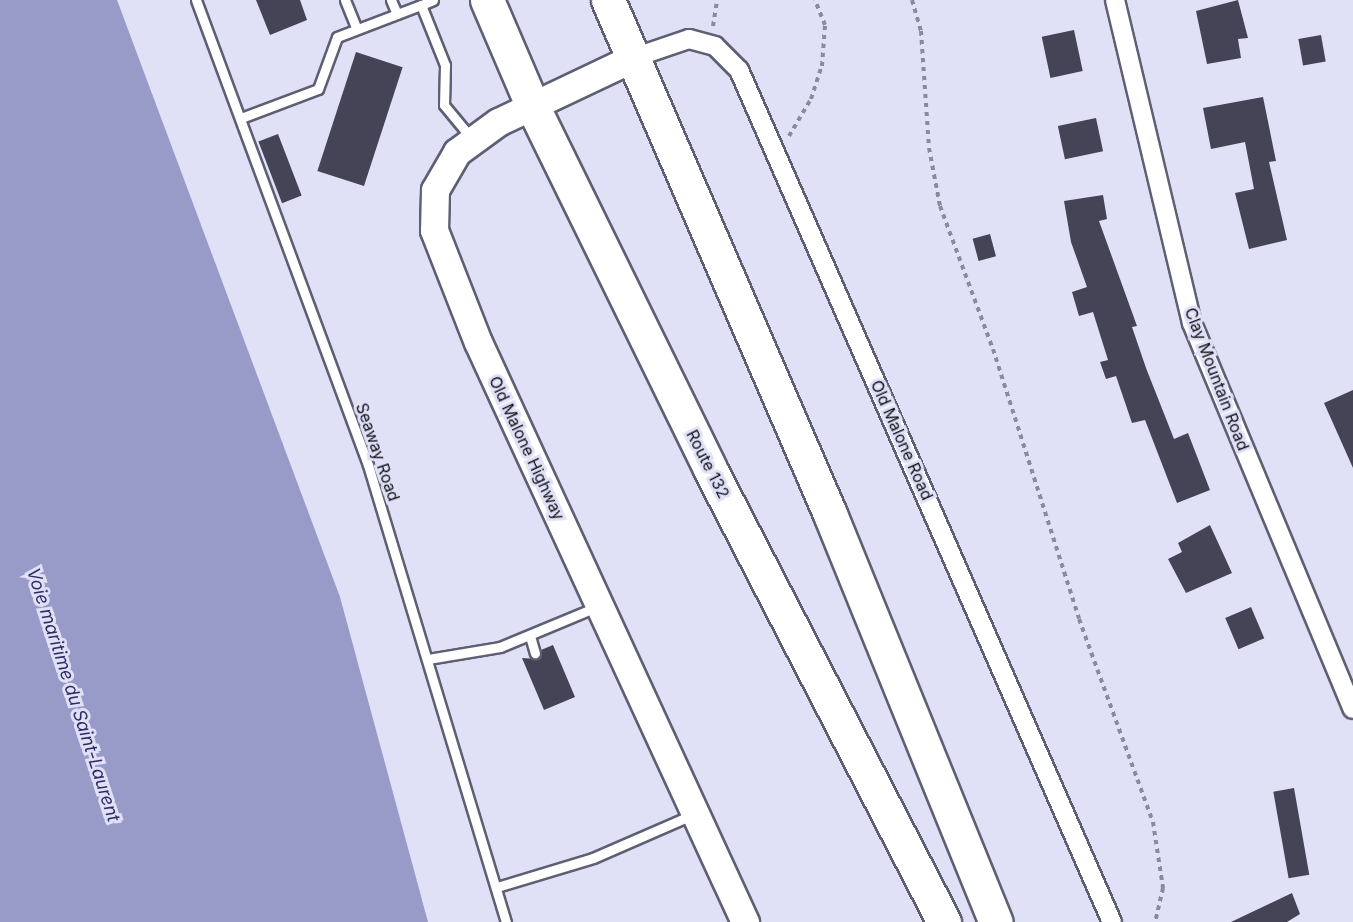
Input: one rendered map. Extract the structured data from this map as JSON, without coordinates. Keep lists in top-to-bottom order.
{
  "streets": {
    "highway": ["Route 132"],
    "street": ["Clay Mountain Road", "Old Malone Road", "Old Malone Highway"],
    "lane": ["Seaway Road"]
  },
  "crossings": [
    ["Old Malone Road", "Old Malone Highway"],
    ["Old Malone Highway", "Route 132"]
  ],
  "water": ["Voie maritime du Saint-Laurent"]
}
